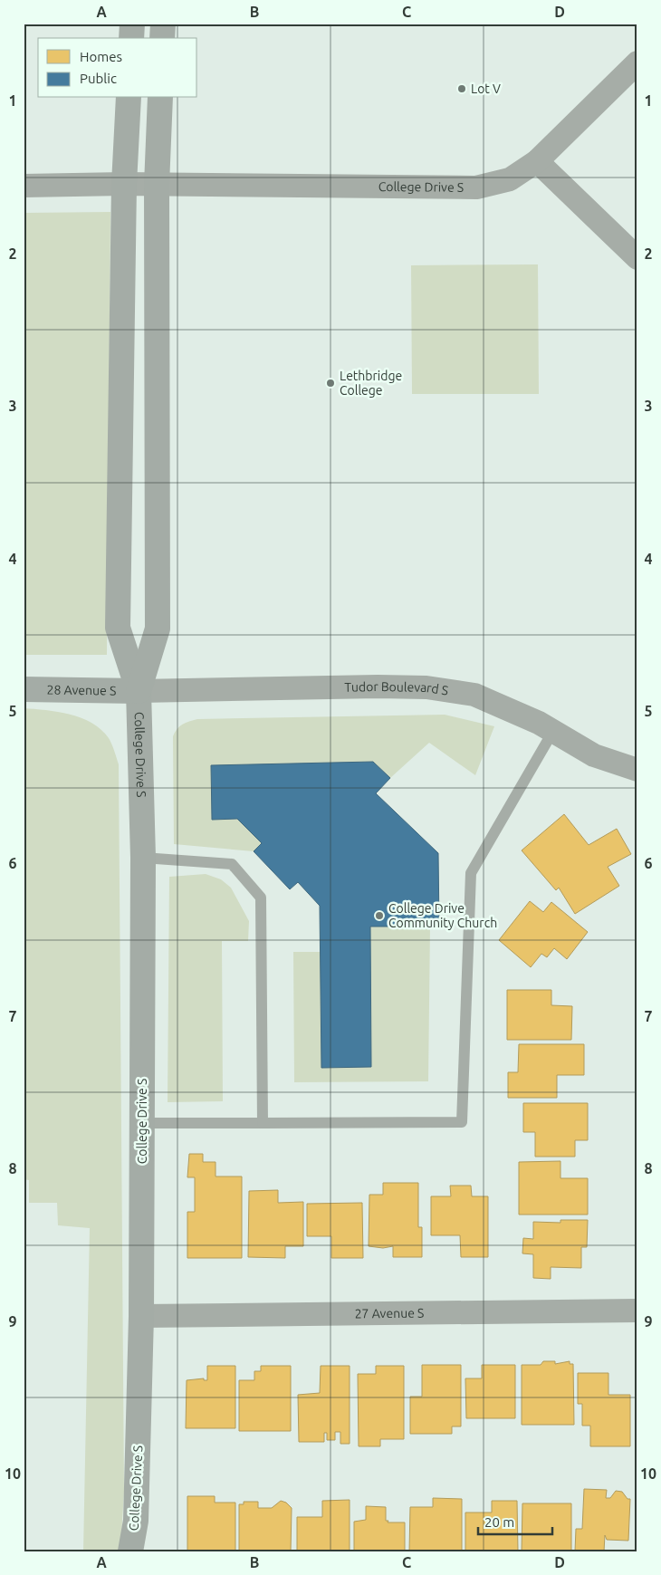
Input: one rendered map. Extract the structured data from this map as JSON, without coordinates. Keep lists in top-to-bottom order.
{
  "streets": {
    "street": [
      "College Drive S",
      "Tudor Boulevard S",
      "28 Avenue S",
      "27 Avenue S"
    ]
  },
  "crossings": [
    ["College Drive S", "Tudor Boulevard S"],
    ["College Drive S", "28 Avenue S"],
    ["College Drive S", "27 Avenue S"],
    ["Tudor Boulevard S", "28 Avenue S"]
  ],
  "places": ["Lot V", "Lethbridge College", "College Drive Community Church"],
  "legend": ["Homes", "Public"],
  "scale_bar": "20 m",
  "grid": {
    "columns": [
      "A",
      "B",
      "C",
      "D"
    ],
    "rows": [
      "1",
      "2",
      "3",
      "4",
      "5",
      "6",
      "7",
      "8",
      "9",
      "10"
    ]
  }
}
